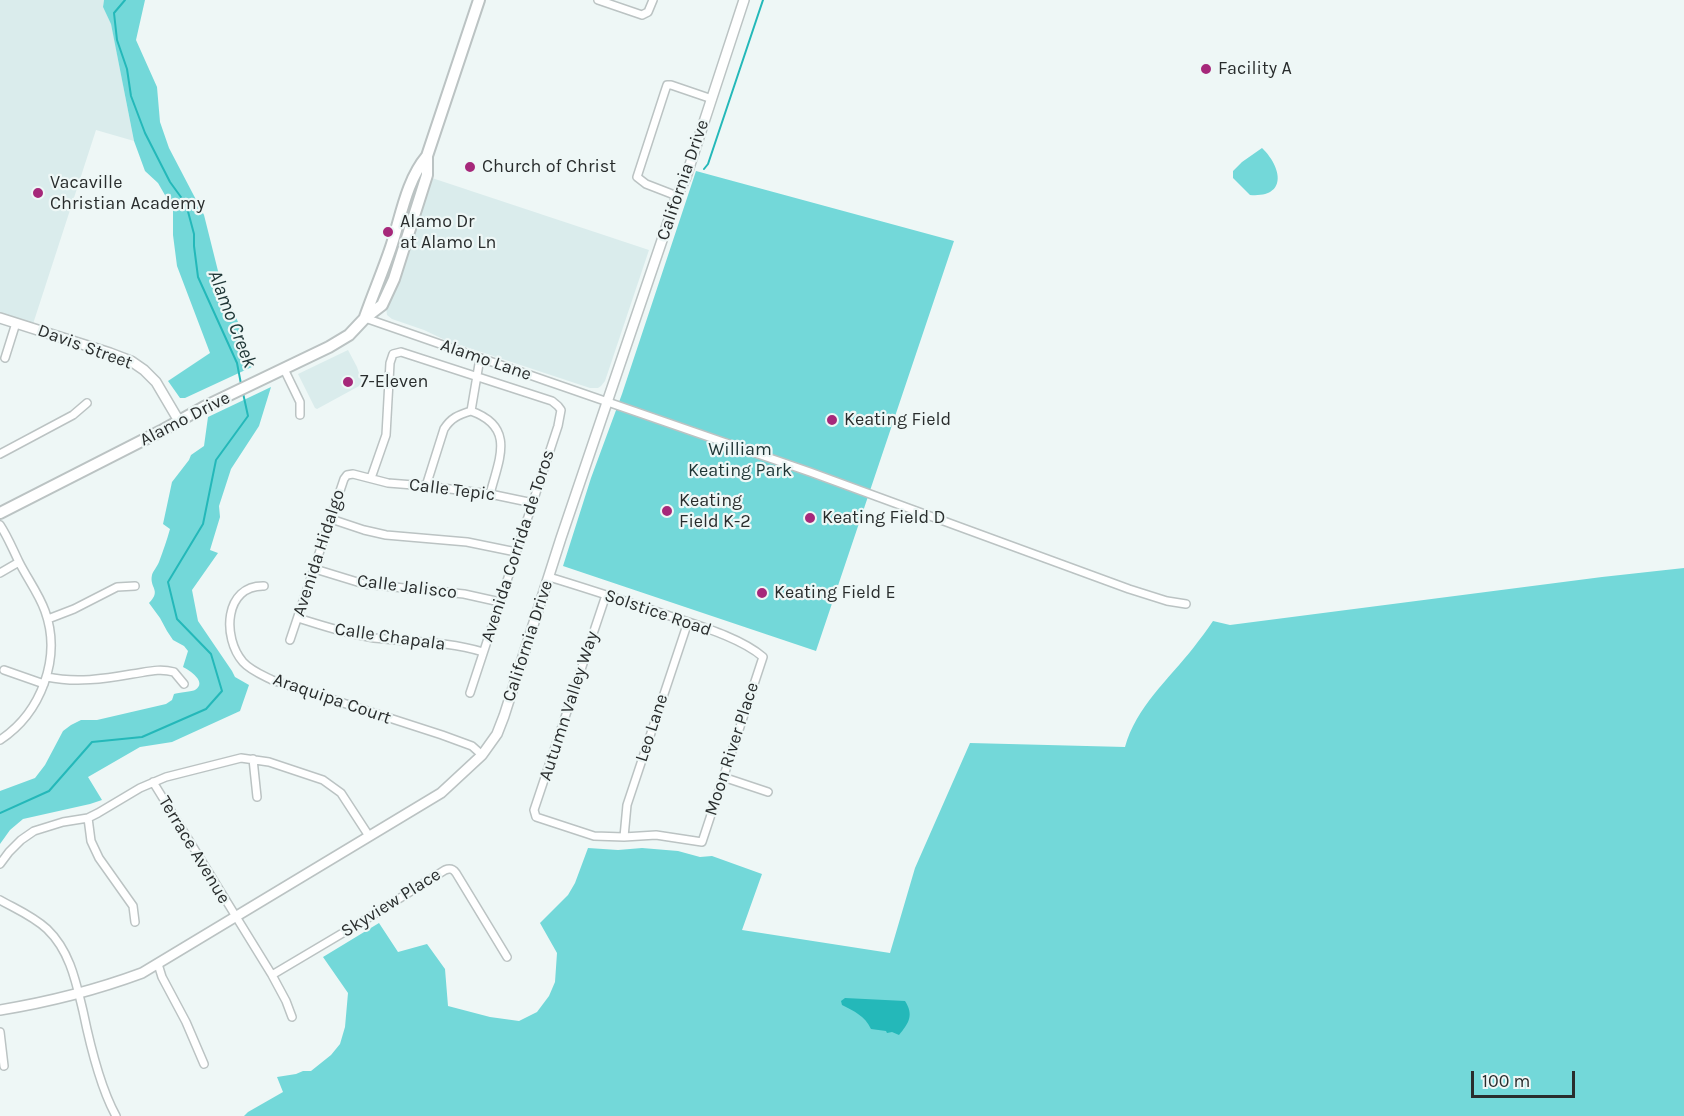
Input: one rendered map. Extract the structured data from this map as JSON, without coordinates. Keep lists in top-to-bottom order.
{
  "streets": {
    "main road": ["Alamo Drive"],
    "street": [
      "California Drive",
      "Davis Street",
      "Alamo Lane",
      "Calle Tepic",
      "Avenida Corrida de Toros",
      "Avenida Hidalgo",
      "Calle Jalisco",
      "Solstice Road",
      "Calle Chapala",
      "Araquipa Court",
      "Autumn Valley Way",
      "Leo Lane",
      "Moon River Place",
      "Terrace Avenue",
      "Skyview Place"
    ]
  },
  "crossings": [
    ["California Drive", "Alamo Lane"],
    ["California Drive", "Solstice Road"],
    ["California Drive", "Araquipa Court"],
    ["California Drive", "Terrace Avenue"],
    ["Davis Street", "Alamo Drive"],
    ["Alamo Lane", "Alamo Drive"],
    ["Calle Tepic", "Avenida Corrida de Toros"],
    ["Calle Tepic", "Avenida Hidalgo"],
    ["Avenida Corrida de Toros", "Avenida Hidalgo"],
    ["Avenida Corrida de Toros", "Calle Jalisco"],
    ["Avenida Corrida de Toros", "Calle Chapala"],
    ["Avenida Hidalgo", "Calle Jalisco"],
    ["Avenida Hidalgo", "Calle Chapala"],
    ["Solstice Road", "Autumn Valley Way"],
    ["Solstice Road", "Leo Lane"],
    ["Solstice Road", "Moon River Place"],
    ["Autumn Valley Way", "Leo Lane"],
    ["Autumn Valley Way", "Moon River Place"],
    ["Leo Lane", "Moon River Place"],
    ["Terrace Avenue", "Skyview Place"]
  ],
  "water": ["Alamo Creek"],
  "parks": ["William Keating Park"],
  "places": [
    "Facility A",
    "Church of Christ",
    "Vacaville Christian Academy",
    "Alamo Dr at Alamo Ln",
    "7-Eleven",
    "Keating Field",
    "Keating Field K-2",
    "Keating Field D",
    "Keating Field E"
  ],
  "scale_bar": "100 m"
}
